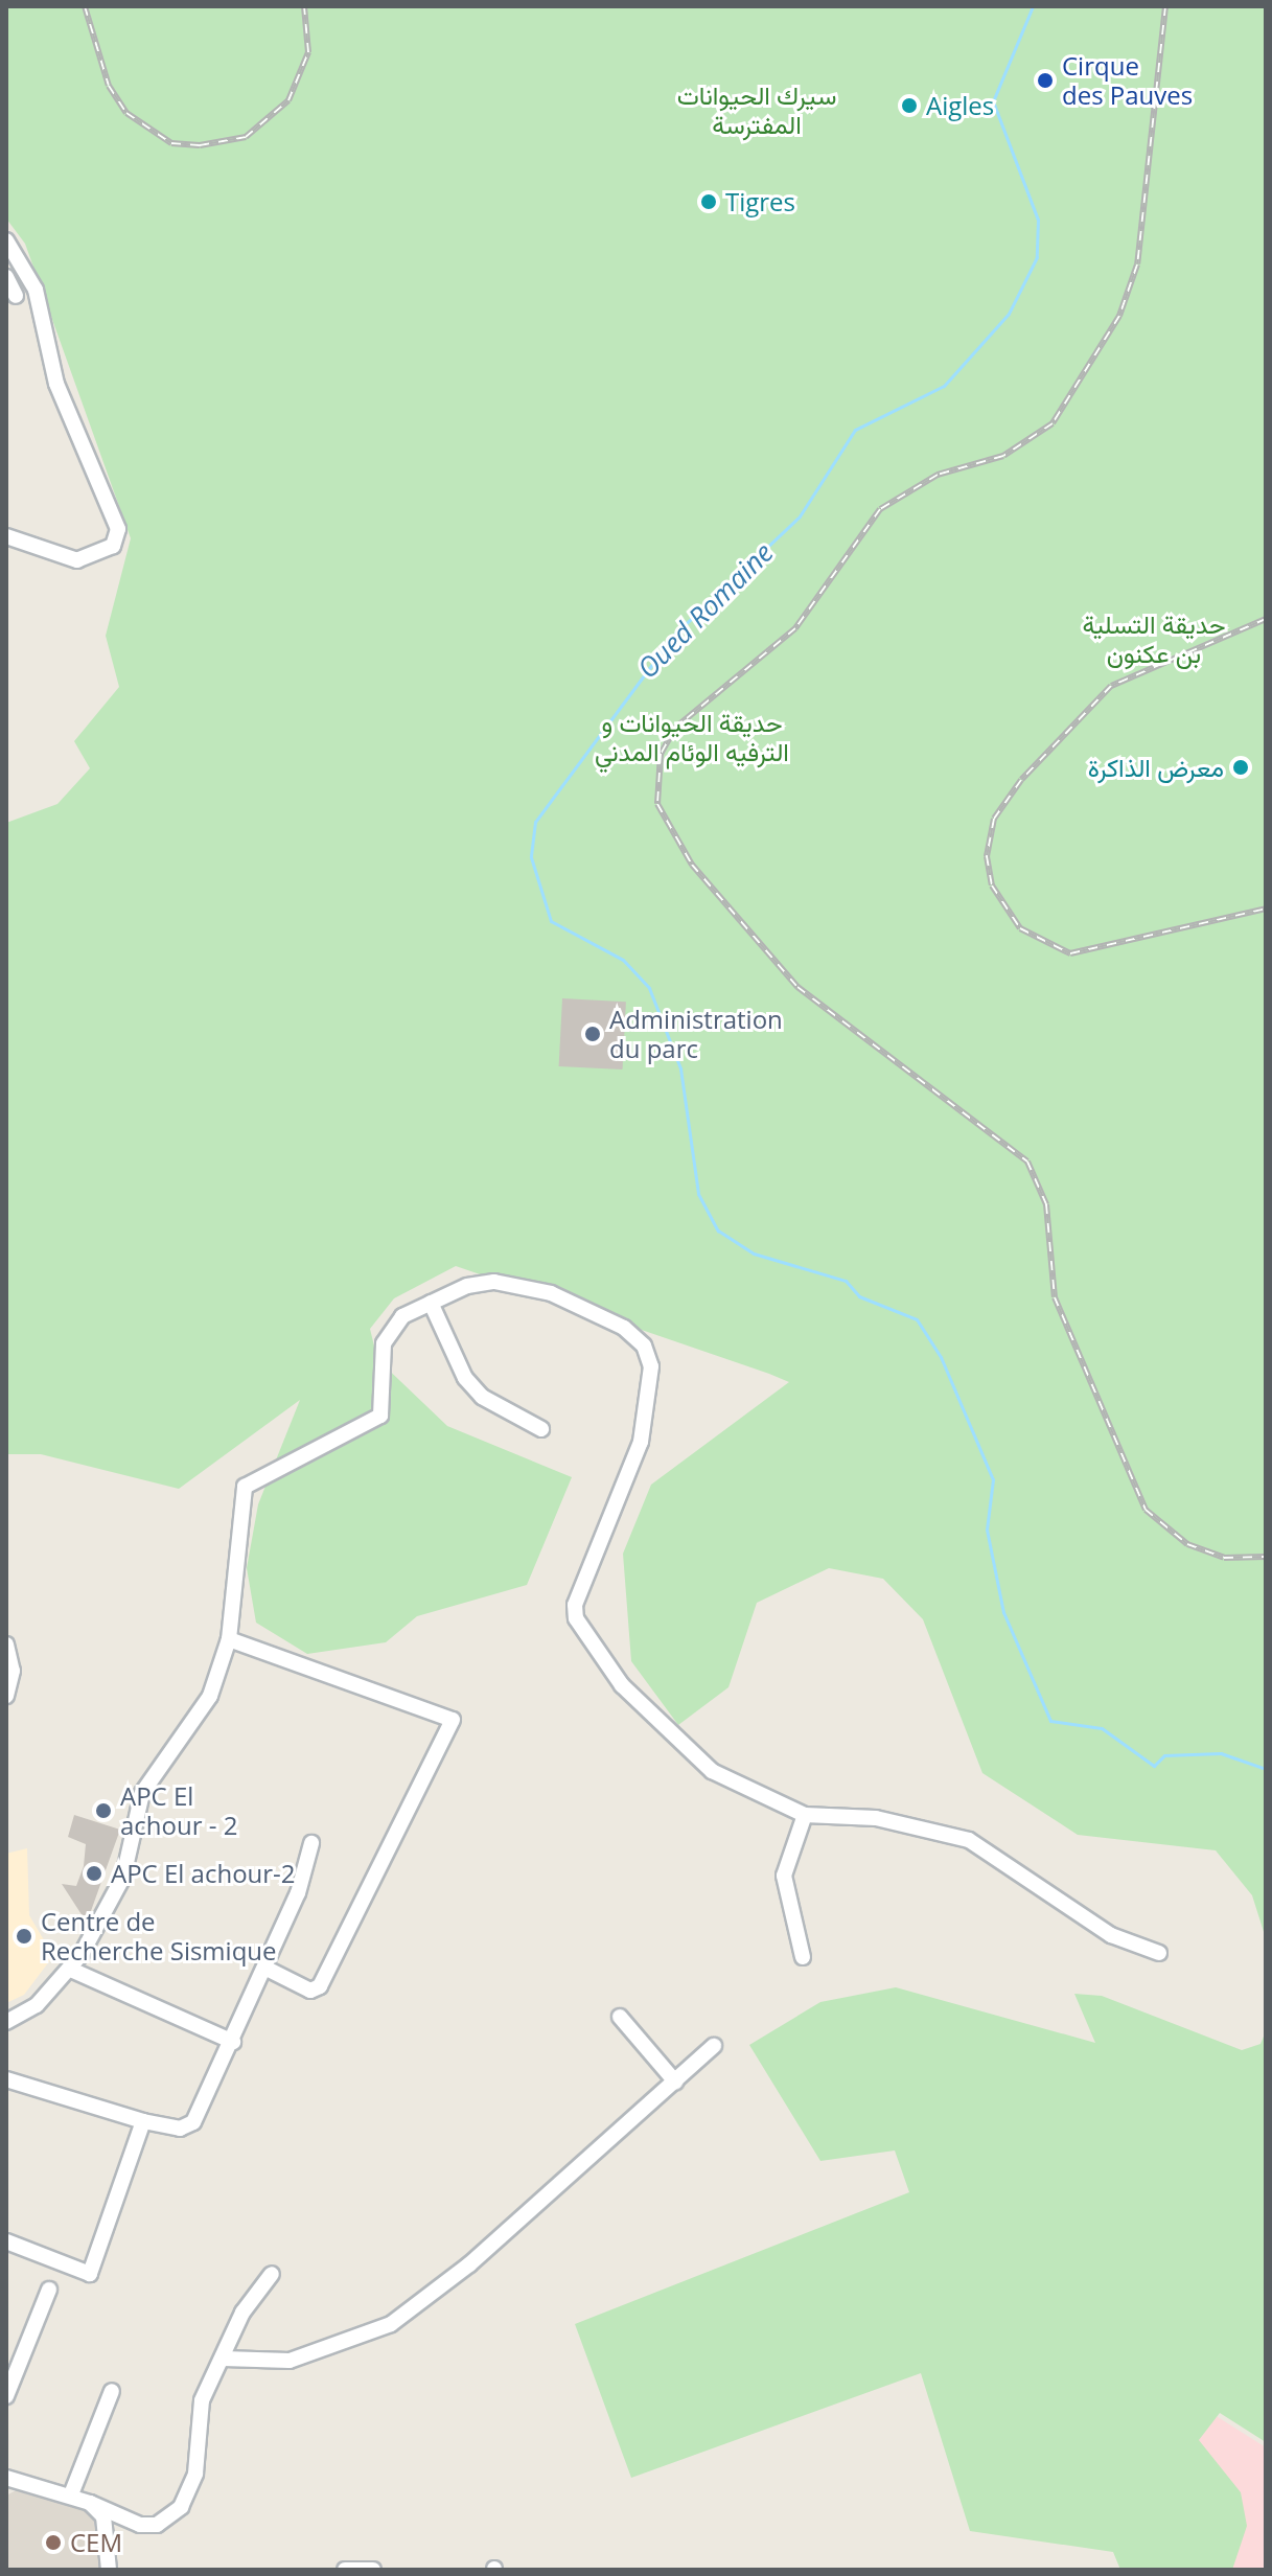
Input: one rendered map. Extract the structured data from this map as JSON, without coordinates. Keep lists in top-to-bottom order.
{
  "water": ["Oued Romaine"],
  "parks": ["سيرك الحيوانات المفترسة", "حديقة التسلية بن عكنون", "حديقة الحيوانات و الترفيه الوئام المدني"],
  "places": [
    "Cirque des Pauves",
    "Aigles",
    "Tigres",
    "معرض الذاكرة",
    "Administration du parc",
    "APC El achour - 2",
    "APC El achour-2",
    "Centre de Recherche Sismique",
    "CEM"
  ]
}
